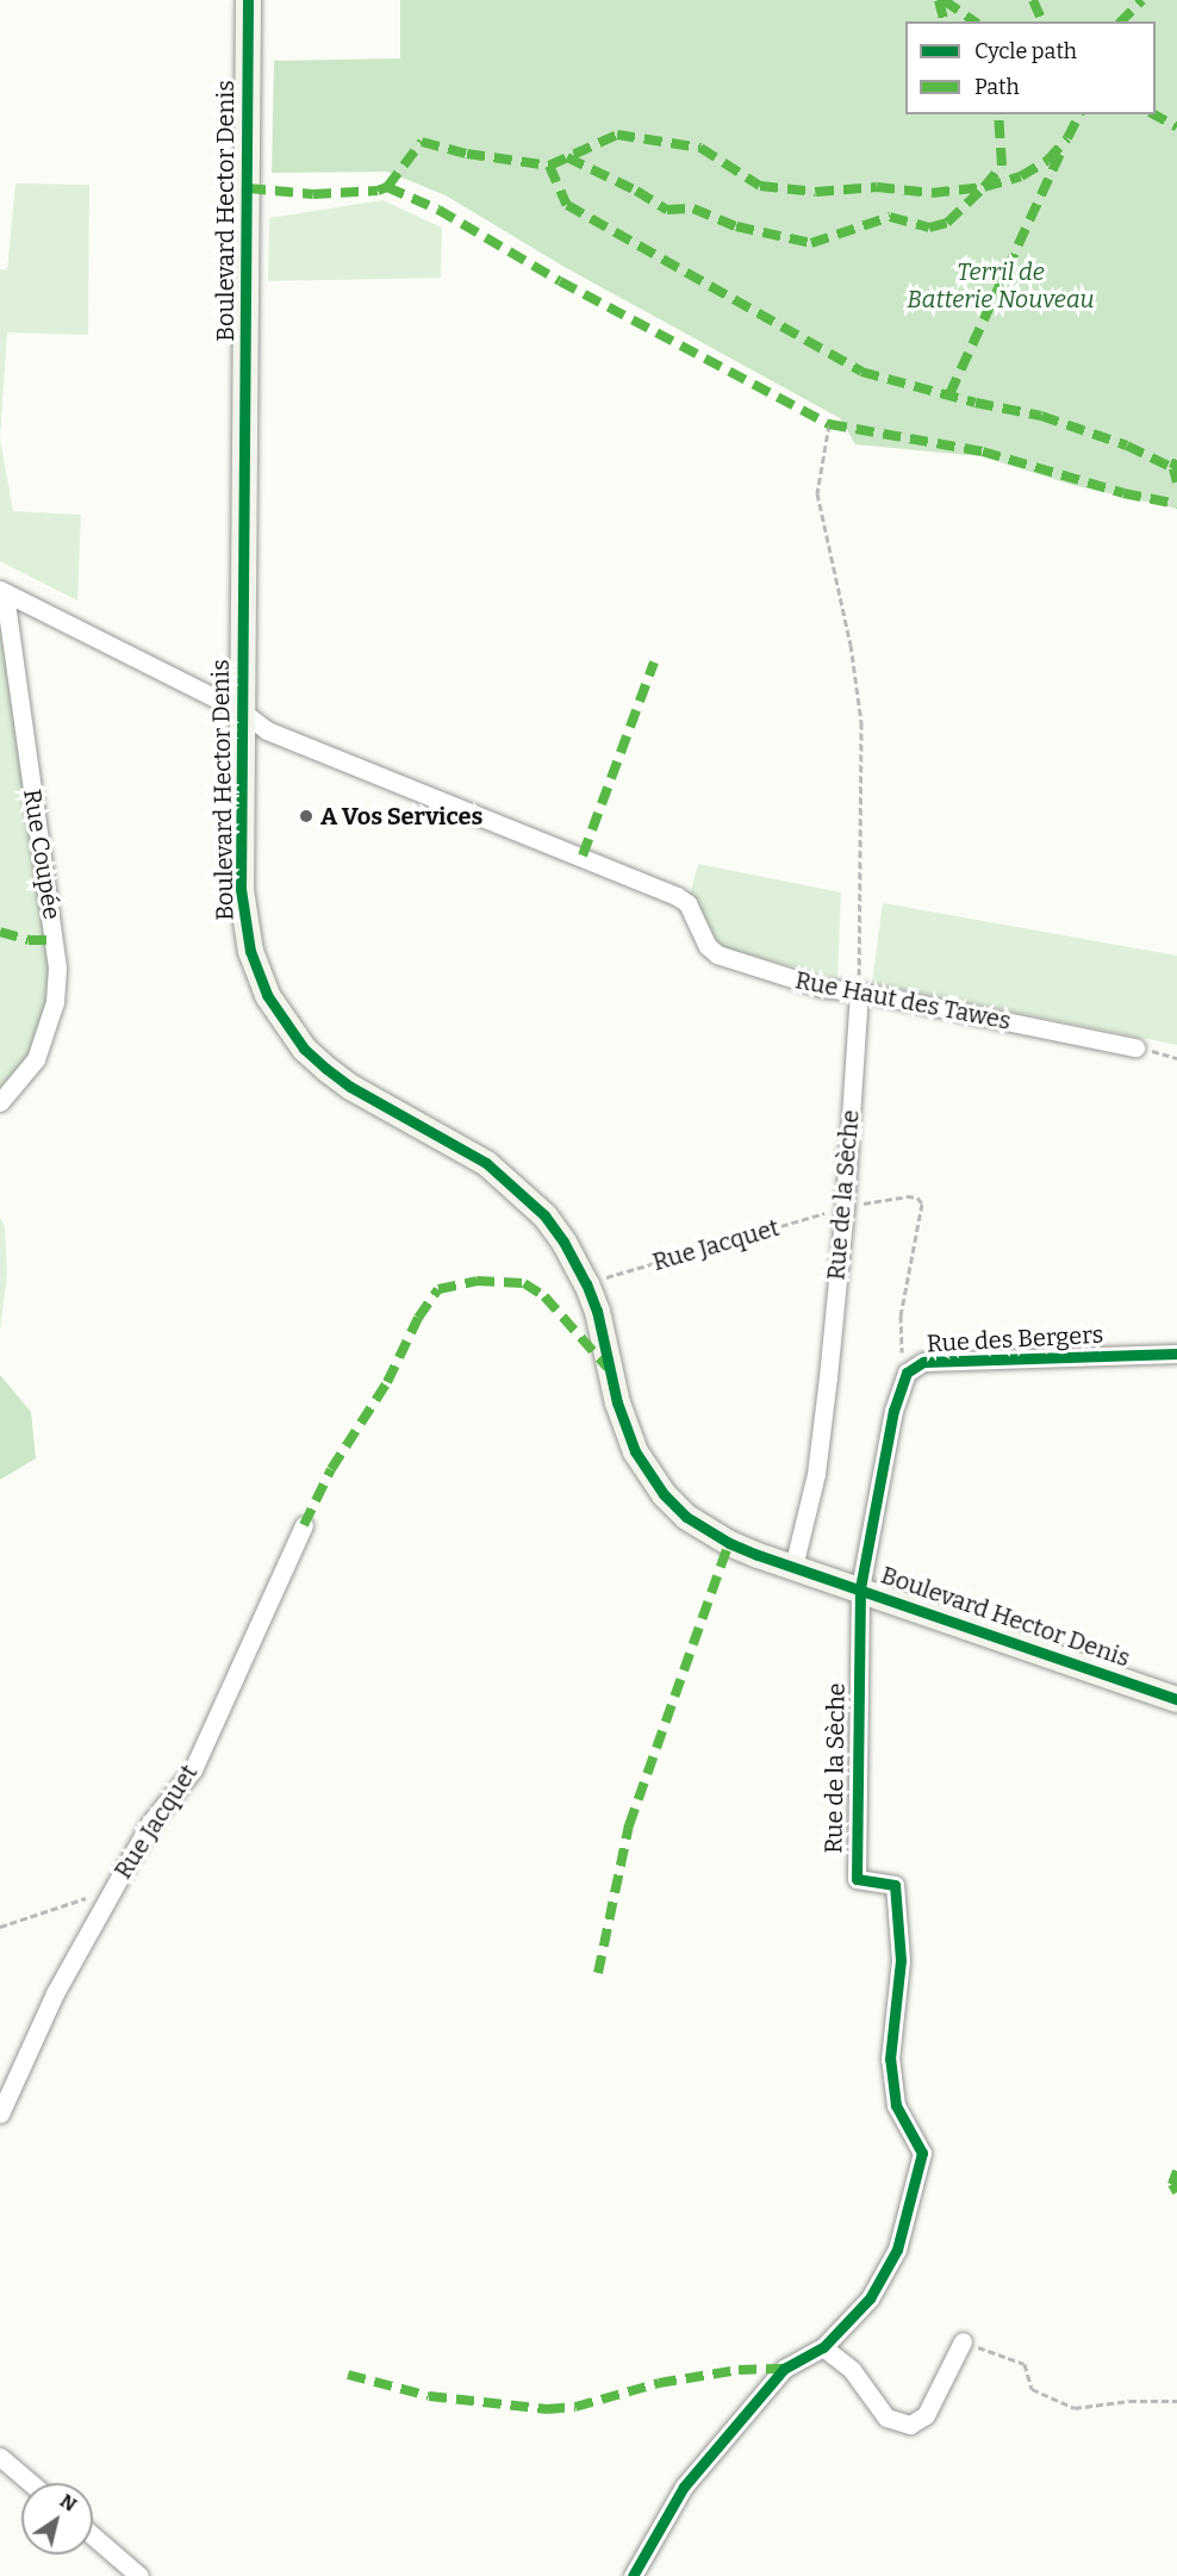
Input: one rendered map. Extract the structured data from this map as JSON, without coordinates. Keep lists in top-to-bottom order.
{
  "streets": {
    "street": [
      "Boulevard Hector Denis",
      "Rue Coupée",
      "Rue Haut des Tawes",
      "Rue de la Sèche",
      "Rue Jacquet",
      "Rue des Bergers"
    ]
  },
  "crossings": [
    ["Boulevard Hector Denis", "Rue Haut des Tawes"],
    ["Boulevard Hector Denis", "Rue de la Sèche"],
    ["Boulevard Hector Denis", "Rue Jacquet"],
    ["Boulevard Hector Denis", "Rue des Bergers"],
    ["Rue Coupée", "Rue Haut des Tawes"],
    ["Rue Haut des Tawes", "Rue de la Sèche"],
    ["Rue de la Sèche", "Rue Jacquet"],
    ["Rue de la Sèche", "Rue des Bergers"],
    ["Rue Jacquet", "Rue des Bergers"]
  ],
  "parks": ["Terril de Batterie Nouveau"],
  "places": ["A Vos Services"],
  "legend": ["Cycle path", "Path"],
  "north": "top right"
}
